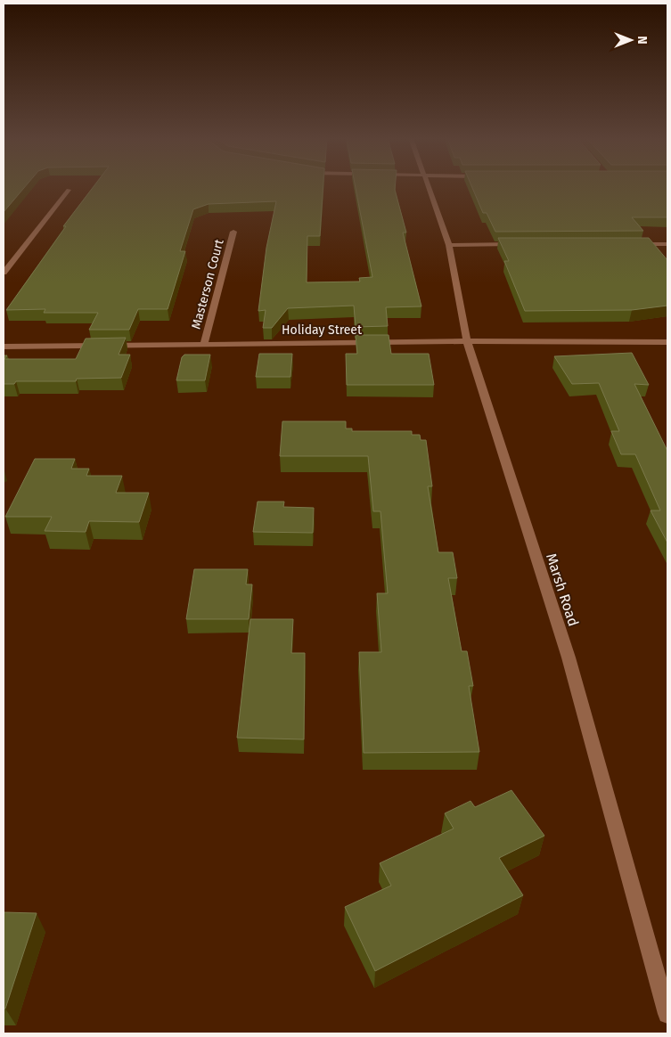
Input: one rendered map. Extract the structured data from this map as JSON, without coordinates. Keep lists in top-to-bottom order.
{
  "streets": {
    "street": ["Masterson Court", "Holiday Street", "Marsh Road"]
  },
  "crossings": [
    ["Masterson Court", "Holiday Street"],
    ["Holiday Street", "Marsh Road"]
  ],
  "north": "right"
}
